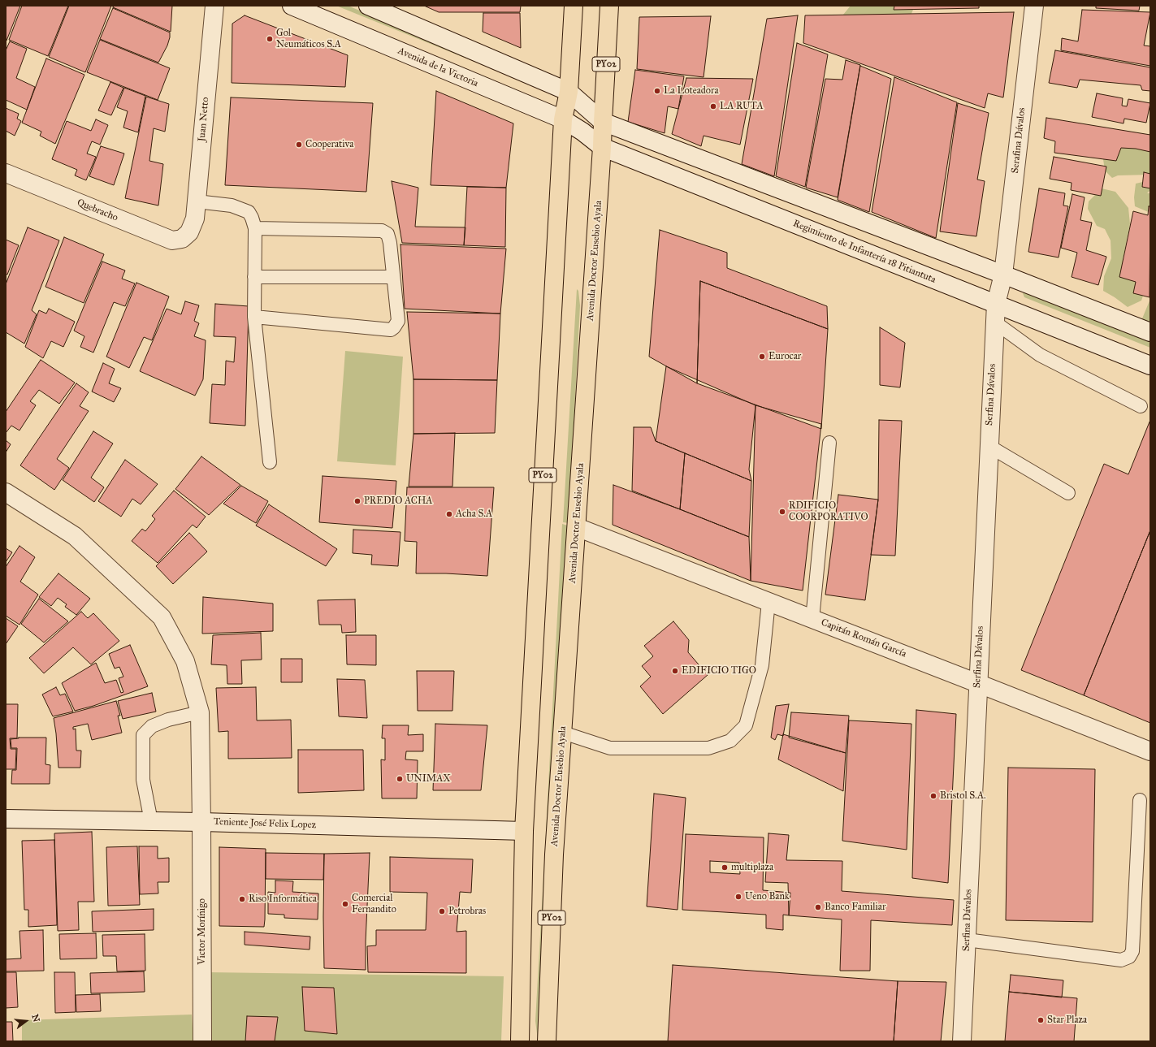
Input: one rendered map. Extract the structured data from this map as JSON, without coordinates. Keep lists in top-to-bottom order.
{
  "streets": {
    "highway": ["PY02", "Avenida Doctor Eusebio Ayala"],
    "street": [
      "Avenida de la Victoria",
      "Juan Netto",
      "Serafina Dávalos",
      "Quebracho",
      "Regimiento de Infantería 18 Pitiantuta",
      "Serfina Dávalos",
      "Capitán Román García",
      "Teniente José Felix Lopez",
      "Victor Morínigo"
    ]
  },
  "crossings": [
    ["PY02", "Avenida de la Victoria"],
    ["PY02", "Teniente José Felix Lopez"],
    ["Avenida de la Victoria", "Regimiento de Infantería 18 Pitiantuta"],
    ["Juan Netto", "Quebracho"],
    ["Serafina Dávalos", "Serfina Dávalos"],
    ["Regimiento de Infantería 18 Pitiantuta", "Avenida Doctor Eusebio Ayala"],
    ["Regimiento de Infantería 18 Pitiantuta", "Serfina Dávalos"],
    ["Avenida Doctor Eusebio Ayala", "Capitán Román García"],
    ["Serfina Dávalos", "Capitán Román García"],
    ["Teniente José Felix Lopez", "Victor Morínigo"]
  ],
  "places": [
    "Gol Neumáticos S.A",
    "La Loteadora",
    "LA RUTA",
    "Cooperativa",
    "Eurocar",
    "PREDIO ACHA",
    "RDIFICIO COORPORATIVO",
    "Acha S.A",
    "EDIFICIO TIGO",
    "UNIMAX",
    "Bristol S.A.",
    "multiplaza",
    "Ueno Bank",
    "Riso Informática",
    "Comercial Fernandito",
    "Banco Familiar",
    "Petrobras",
    "Star Plaza"
  ],
  "north": "right"
}
